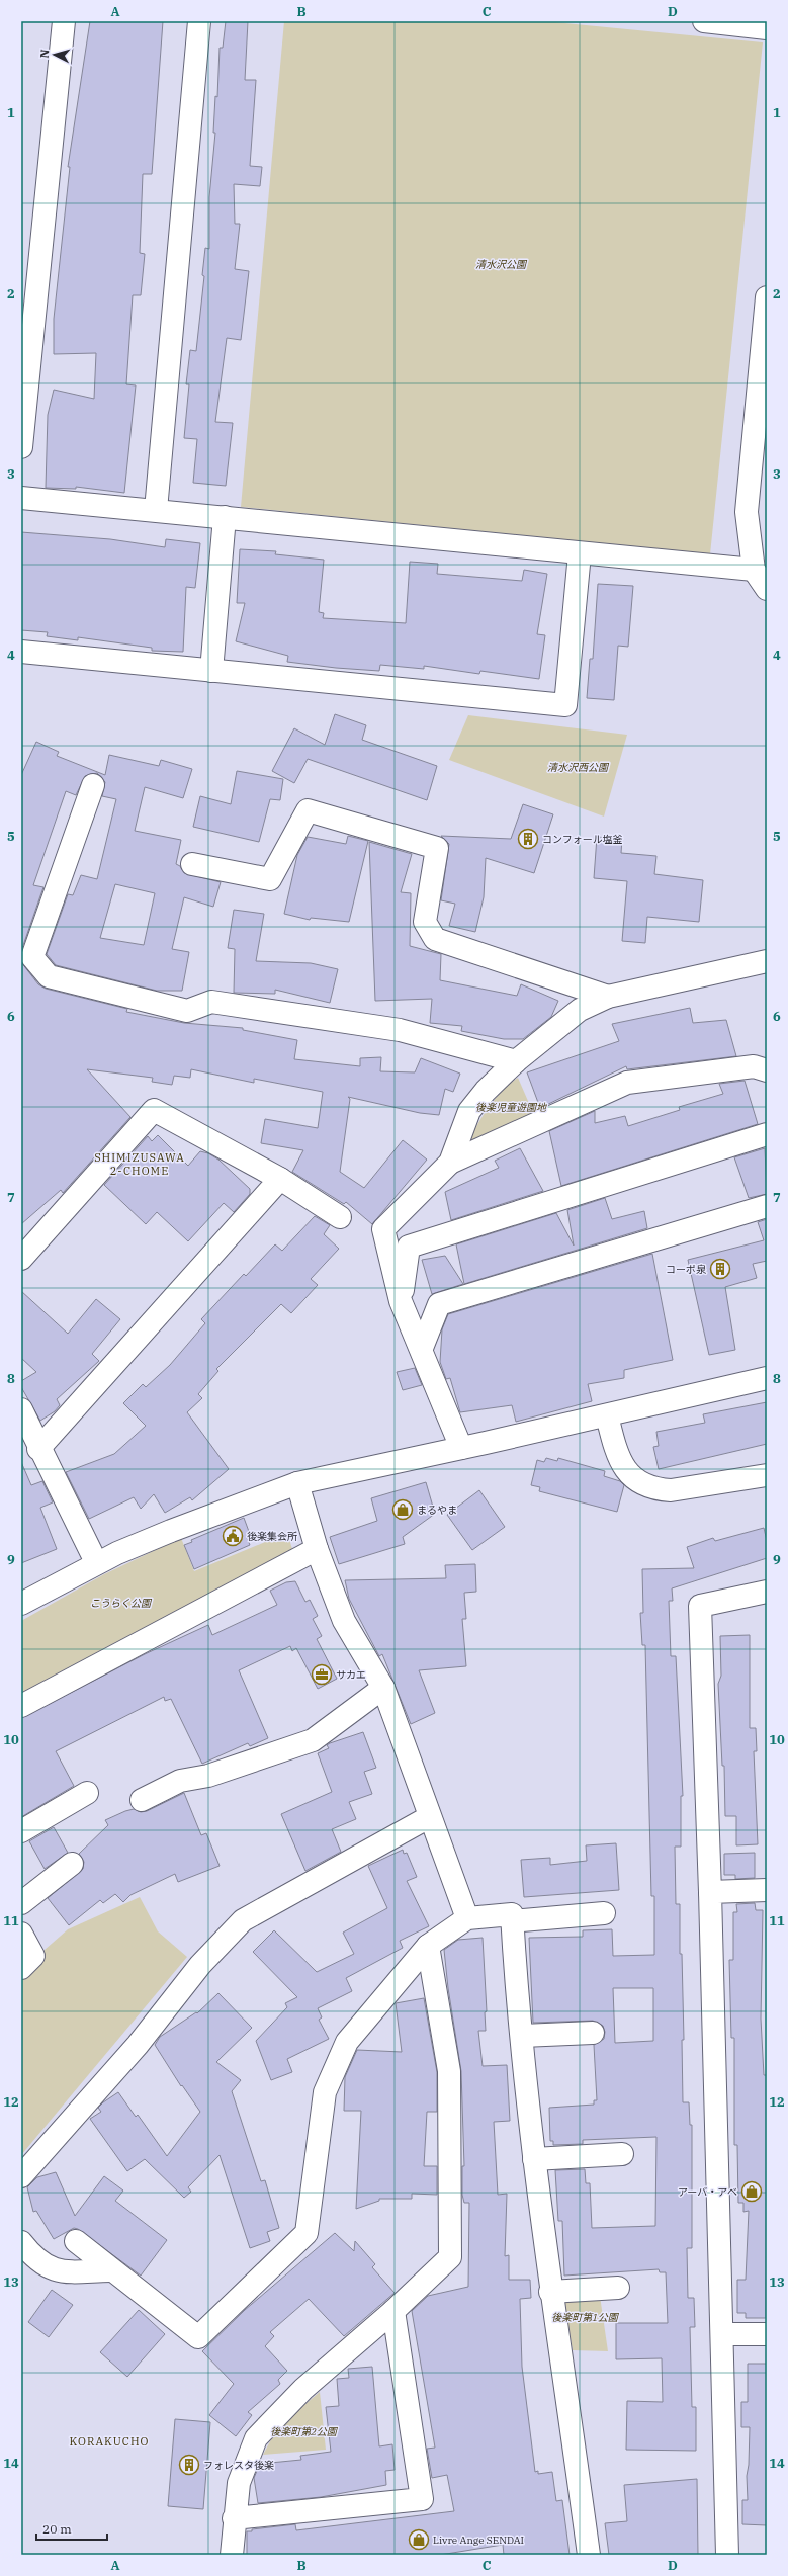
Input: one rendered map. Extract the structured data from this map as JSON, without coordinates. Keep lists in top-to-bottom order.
{
  "districts": ["SHIMIZUSAWA 2-CHOME", "KORAKUCHO"],
  "parks": [
    "清水沢公園",
    "清水沢西公園",
    "後楽児童遊園地",
    "こうらく公園",
    "後楽町第1公園",
    "後楽町第2公園"
  ],
  "places": {
    "building": ["コンフォール塩釜", "コーポ泉", "フォレスタ後楽"],
    "shop": ["まるやま", "アーバ・アベ", "Livre Ange SENDAI"],
    "public building": ["後楽集会所"],
    "office": ["サカエ"]
  },
  "scale_bar": "20 m",
  "north": "left",
  "grid": {
    "columns": [
      "A",
      "B",
      "C",
      "D"
    ],
    "rows": [
      "1",
      "2",
      "3",
      "4",
      "5",
      "6",
      "7",
      "8",
      "9",
      "10",
      "11",
      "12",
      "13",
      "14"
    ]
  }
}
